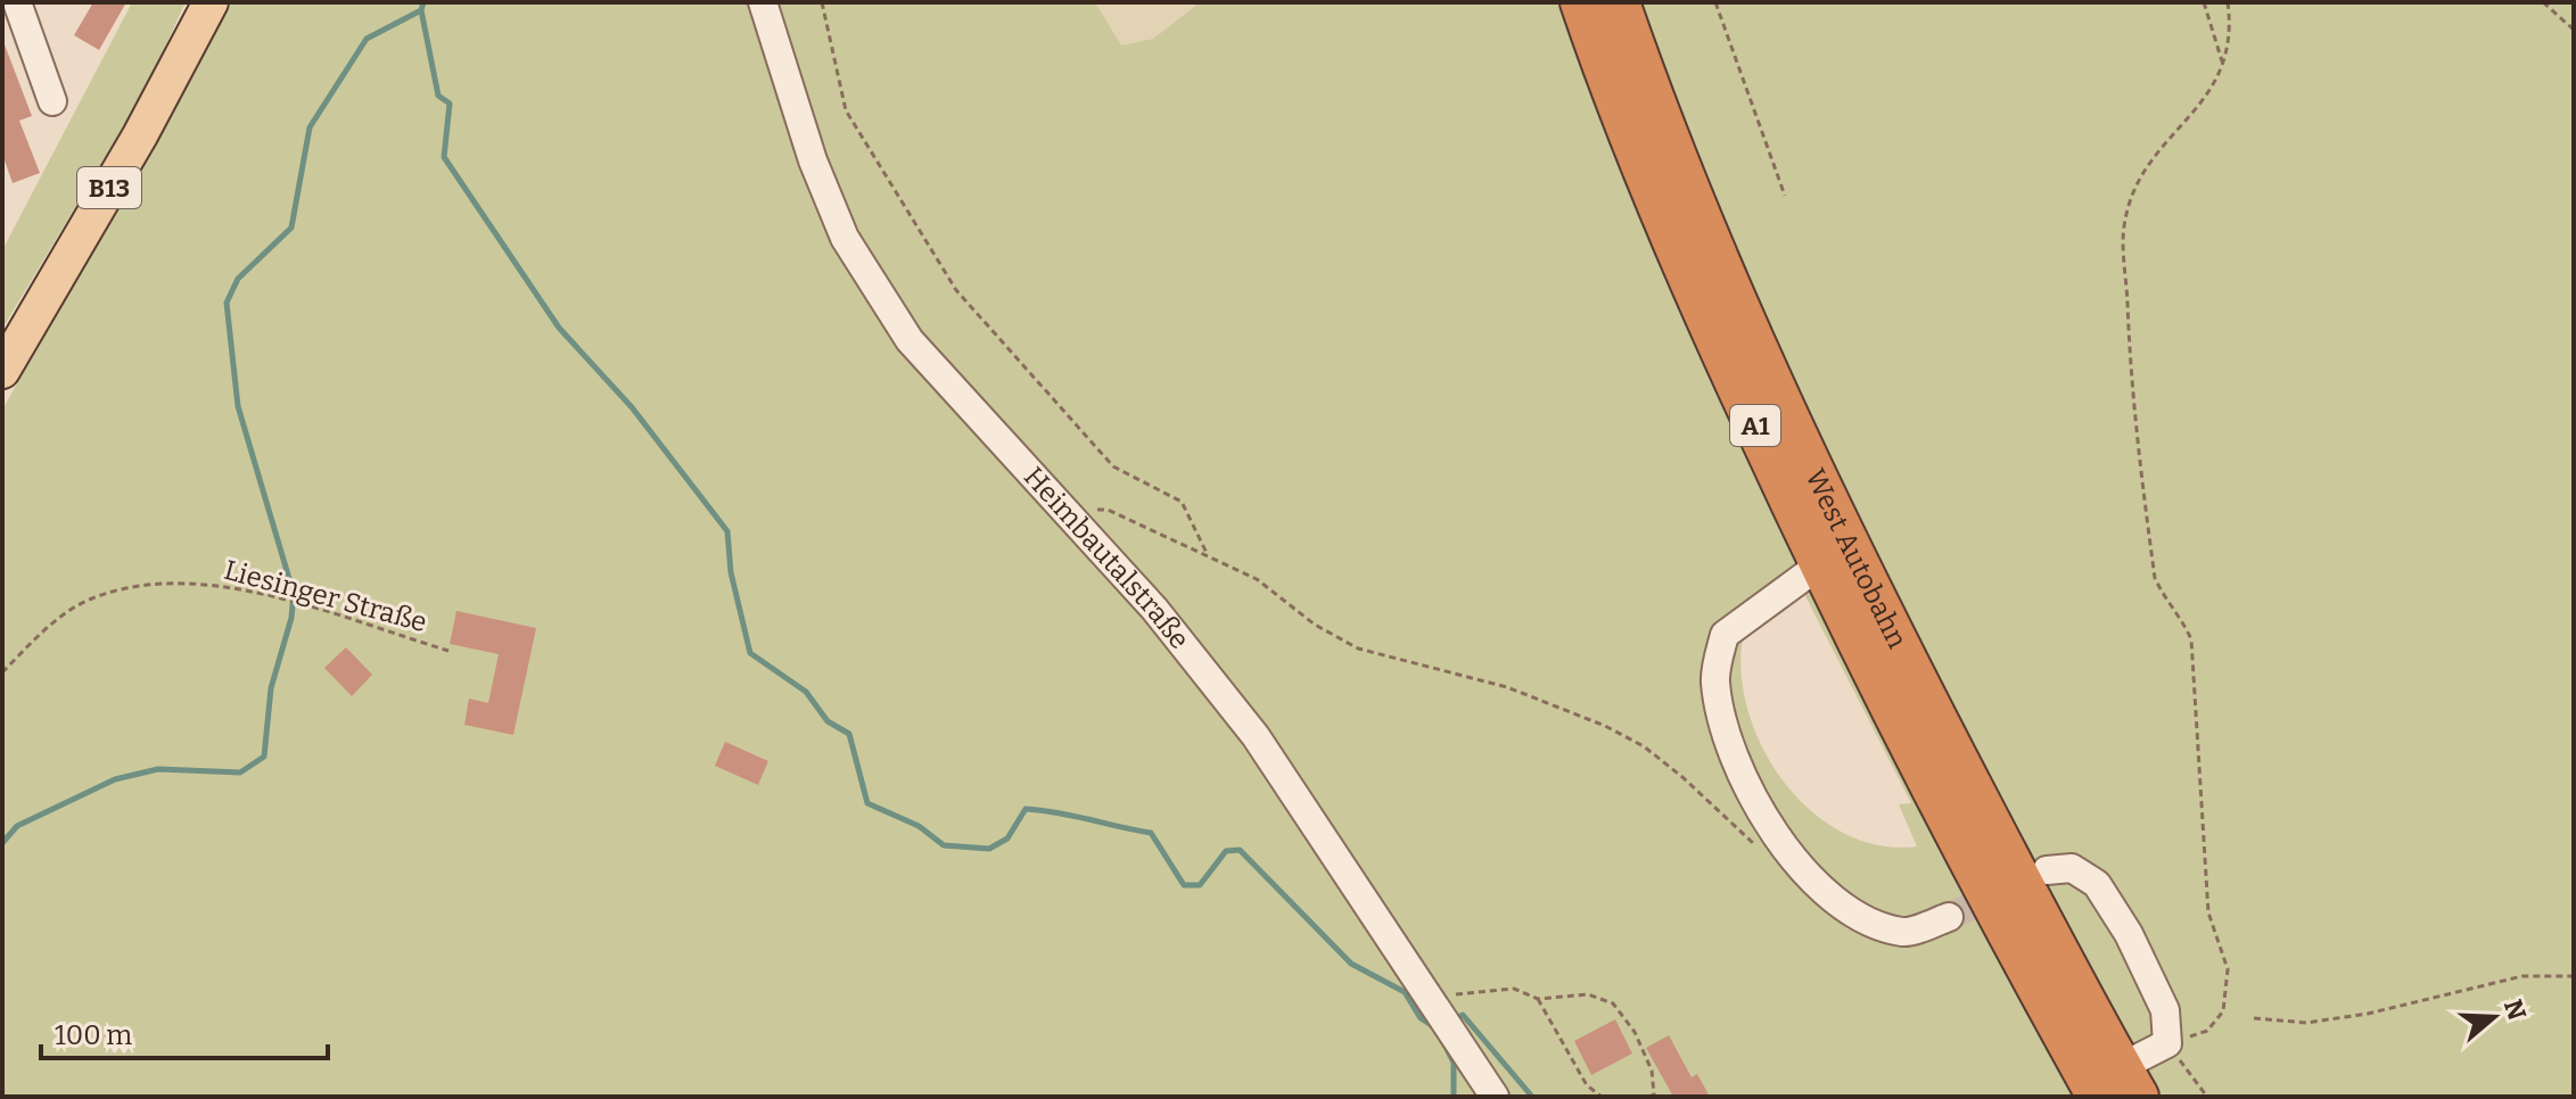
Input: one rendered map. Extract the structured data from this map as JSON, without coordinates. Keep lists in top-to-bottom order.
{
  "streets": {
    "highway": ["A1", "West Autobahn"],
    "main road": ["B13"],
    "street": ["Heimbautalstraße"],
    "path": ["Liesinger Straße"]
  },
  "scale_bar": "100 m",
  "north": "right"
}
